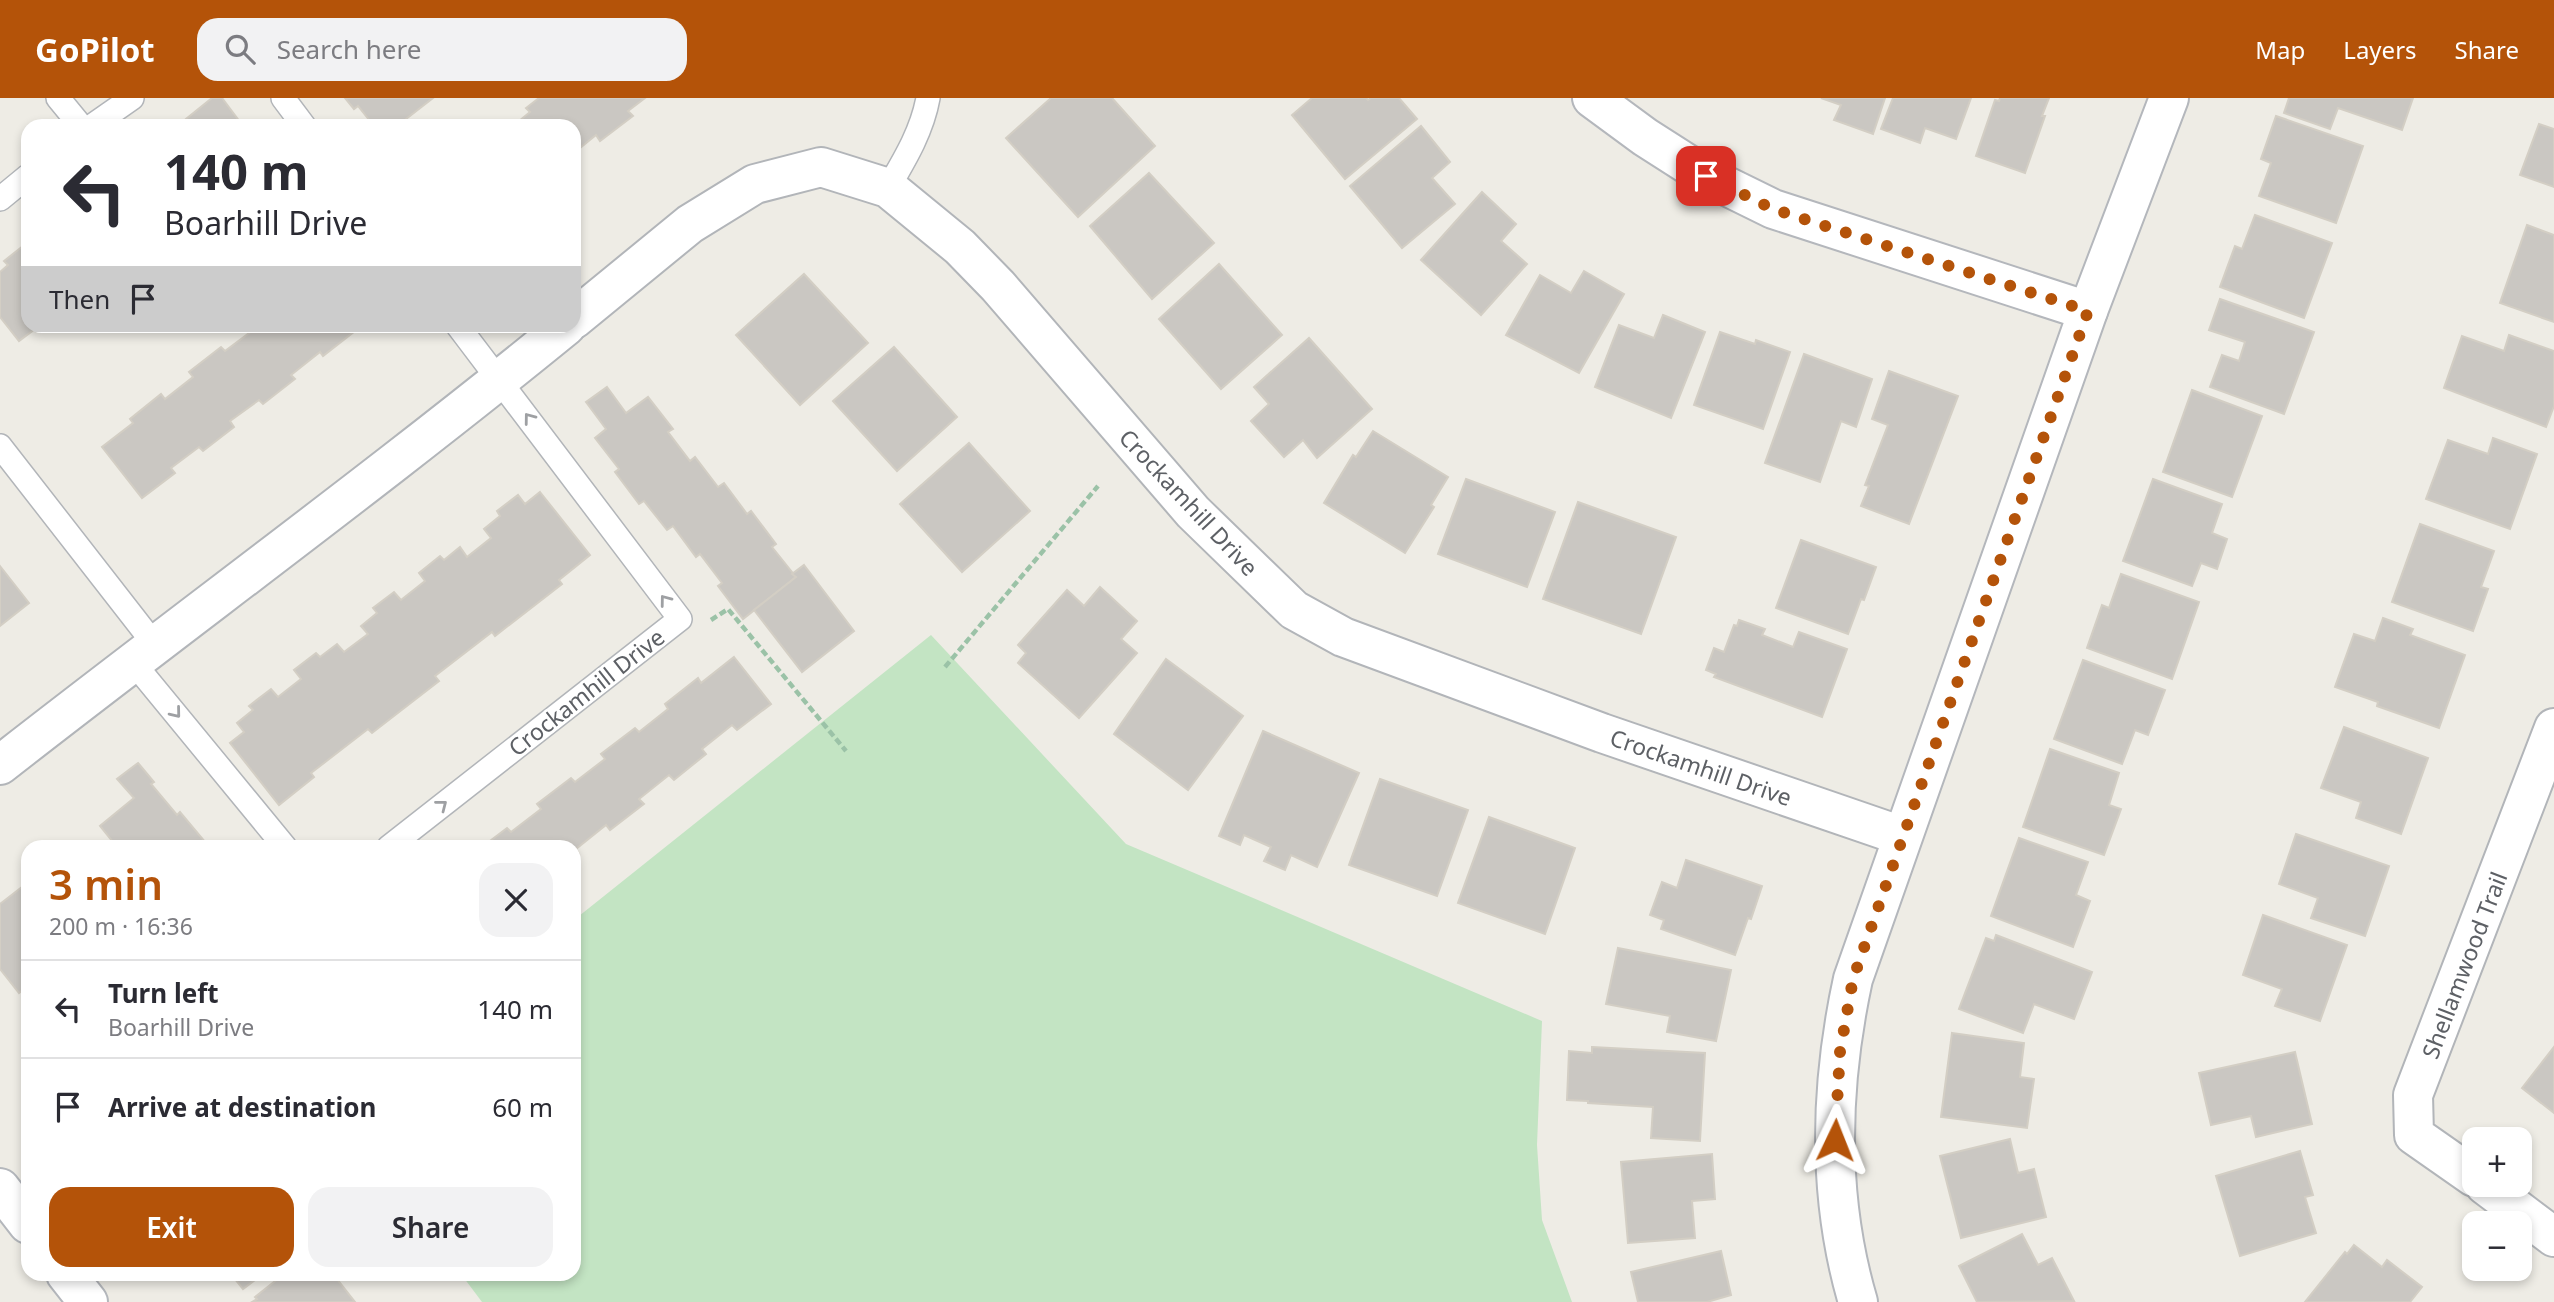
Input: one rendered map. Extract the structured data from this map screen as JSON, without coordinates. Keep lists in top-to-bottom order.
{
  "streets": {
    "street": ["Crockamhill Drive", "Shellamwood Trail"]
  },
  "page": {
    "header": "GoPilot",
    "search": "Search here",
    "nav": ["Map", "Layers", "Share"],
    "turn": ["140 m", "Boarhill Drive"],
    "then": "Then",
    "heading": ["3 min", "200 m · 16:36"],
    "list": [
      {
        "name": "Turn left",
        "note": "Boarhill Drive",
        "value": "140 m"
      },
      {
        "name": "Arrive at destination",
        "value": "60 m"
      }
    ],
    "map_buttons": ["+", "−"],
    "buttons": ["Exit", "Share"]
  }
}
